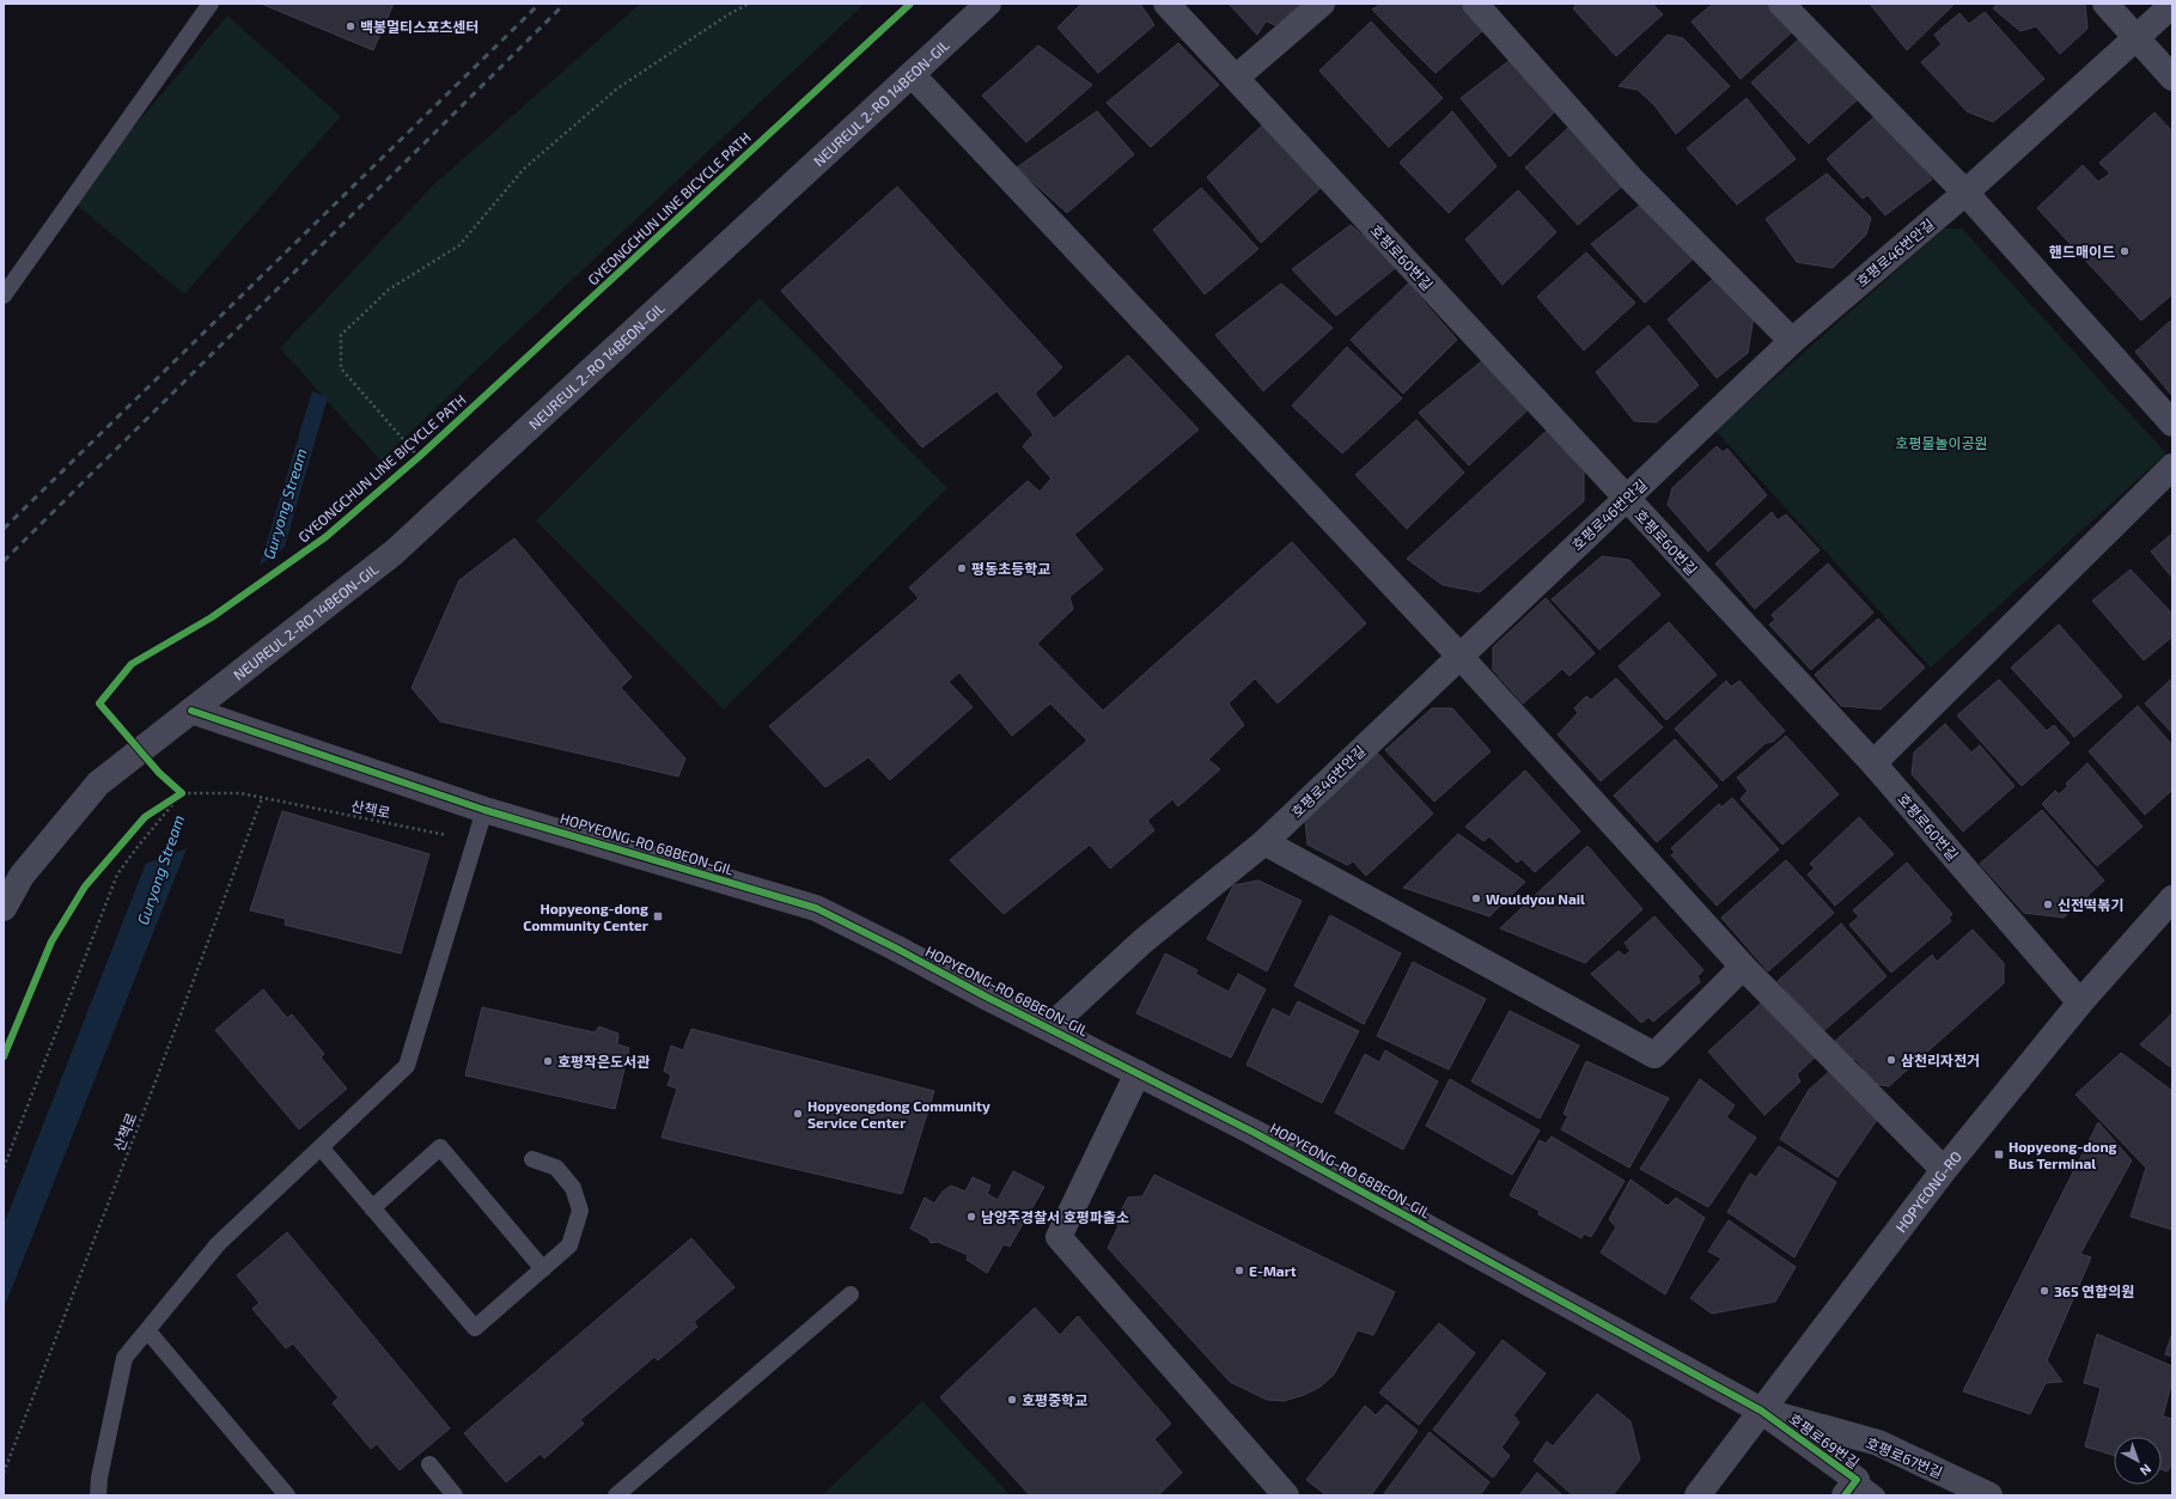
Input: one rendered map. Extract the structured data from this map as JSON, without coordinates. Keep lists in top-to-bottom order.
{
  "streets": {
    "street": [
      "NEUREUL 2-RO 14BEON-GIL",
      "호평로46번안길",
      "호평로60번길",
      "HOPYEONG-RO 68BEON-GIL",
      "HOPYEONG-RO",
      "호평로69번길",
      "호평로67번길"
    ],
    "path": ["산책로"],
    "cycle path": ["GYEONGCHUN LINE BICYCLE PATH"]
  },
  "crossings": [
    ["NEUREUL 2-RO 14BEON-GIL", "HOPYEONG-RO 68BEON-GIL"],
    ["호평로46번안길", "호평로60번길"],
    ["호평로46번안길", "HOPYEONG-RO 68BEON-GIL"],
    ["호평로60번길", "HOPYEONG-RO"],
    ["HOPYEONG-RO 68BEON-GIL", "HOPYEONG-RO"],
    ["HOPYEONG-RO 68BEON-GIL", "호평로69번길"],
    ["HOPYEONG-RO 68BEON-GIL", "호평로67번길"],
    ["HOPYEONG-RO", "호평로69번길"],
    ["HOPYEONG-RO", "호평로67번길"],
    ["호평로69번길", "호평로67번길"]
  ],
  "water": ["Guryong Stream"],
  "parks": ["호평물놀이공원"],
  "places": {
    "other": [
      "백봉멀티스포츠센터",
      "핸드매이드",
      "평동초등학교",
      "Wouldyou Nail",
      "신전떡볶기",
      "삼천리자전거",
      "호평작은도서관",
      "Hopyeongdong Community Service Center",
      "남양주경찰서 호평파출소",
      "E-Mart",
      "365 연합의원",
      "호평중학교"
    ],
    "transit": ["Hopyeong-dong Community Center", "Hopyeong-dong Bus Terminal"]
  },
  "north": "bottom right"
}
